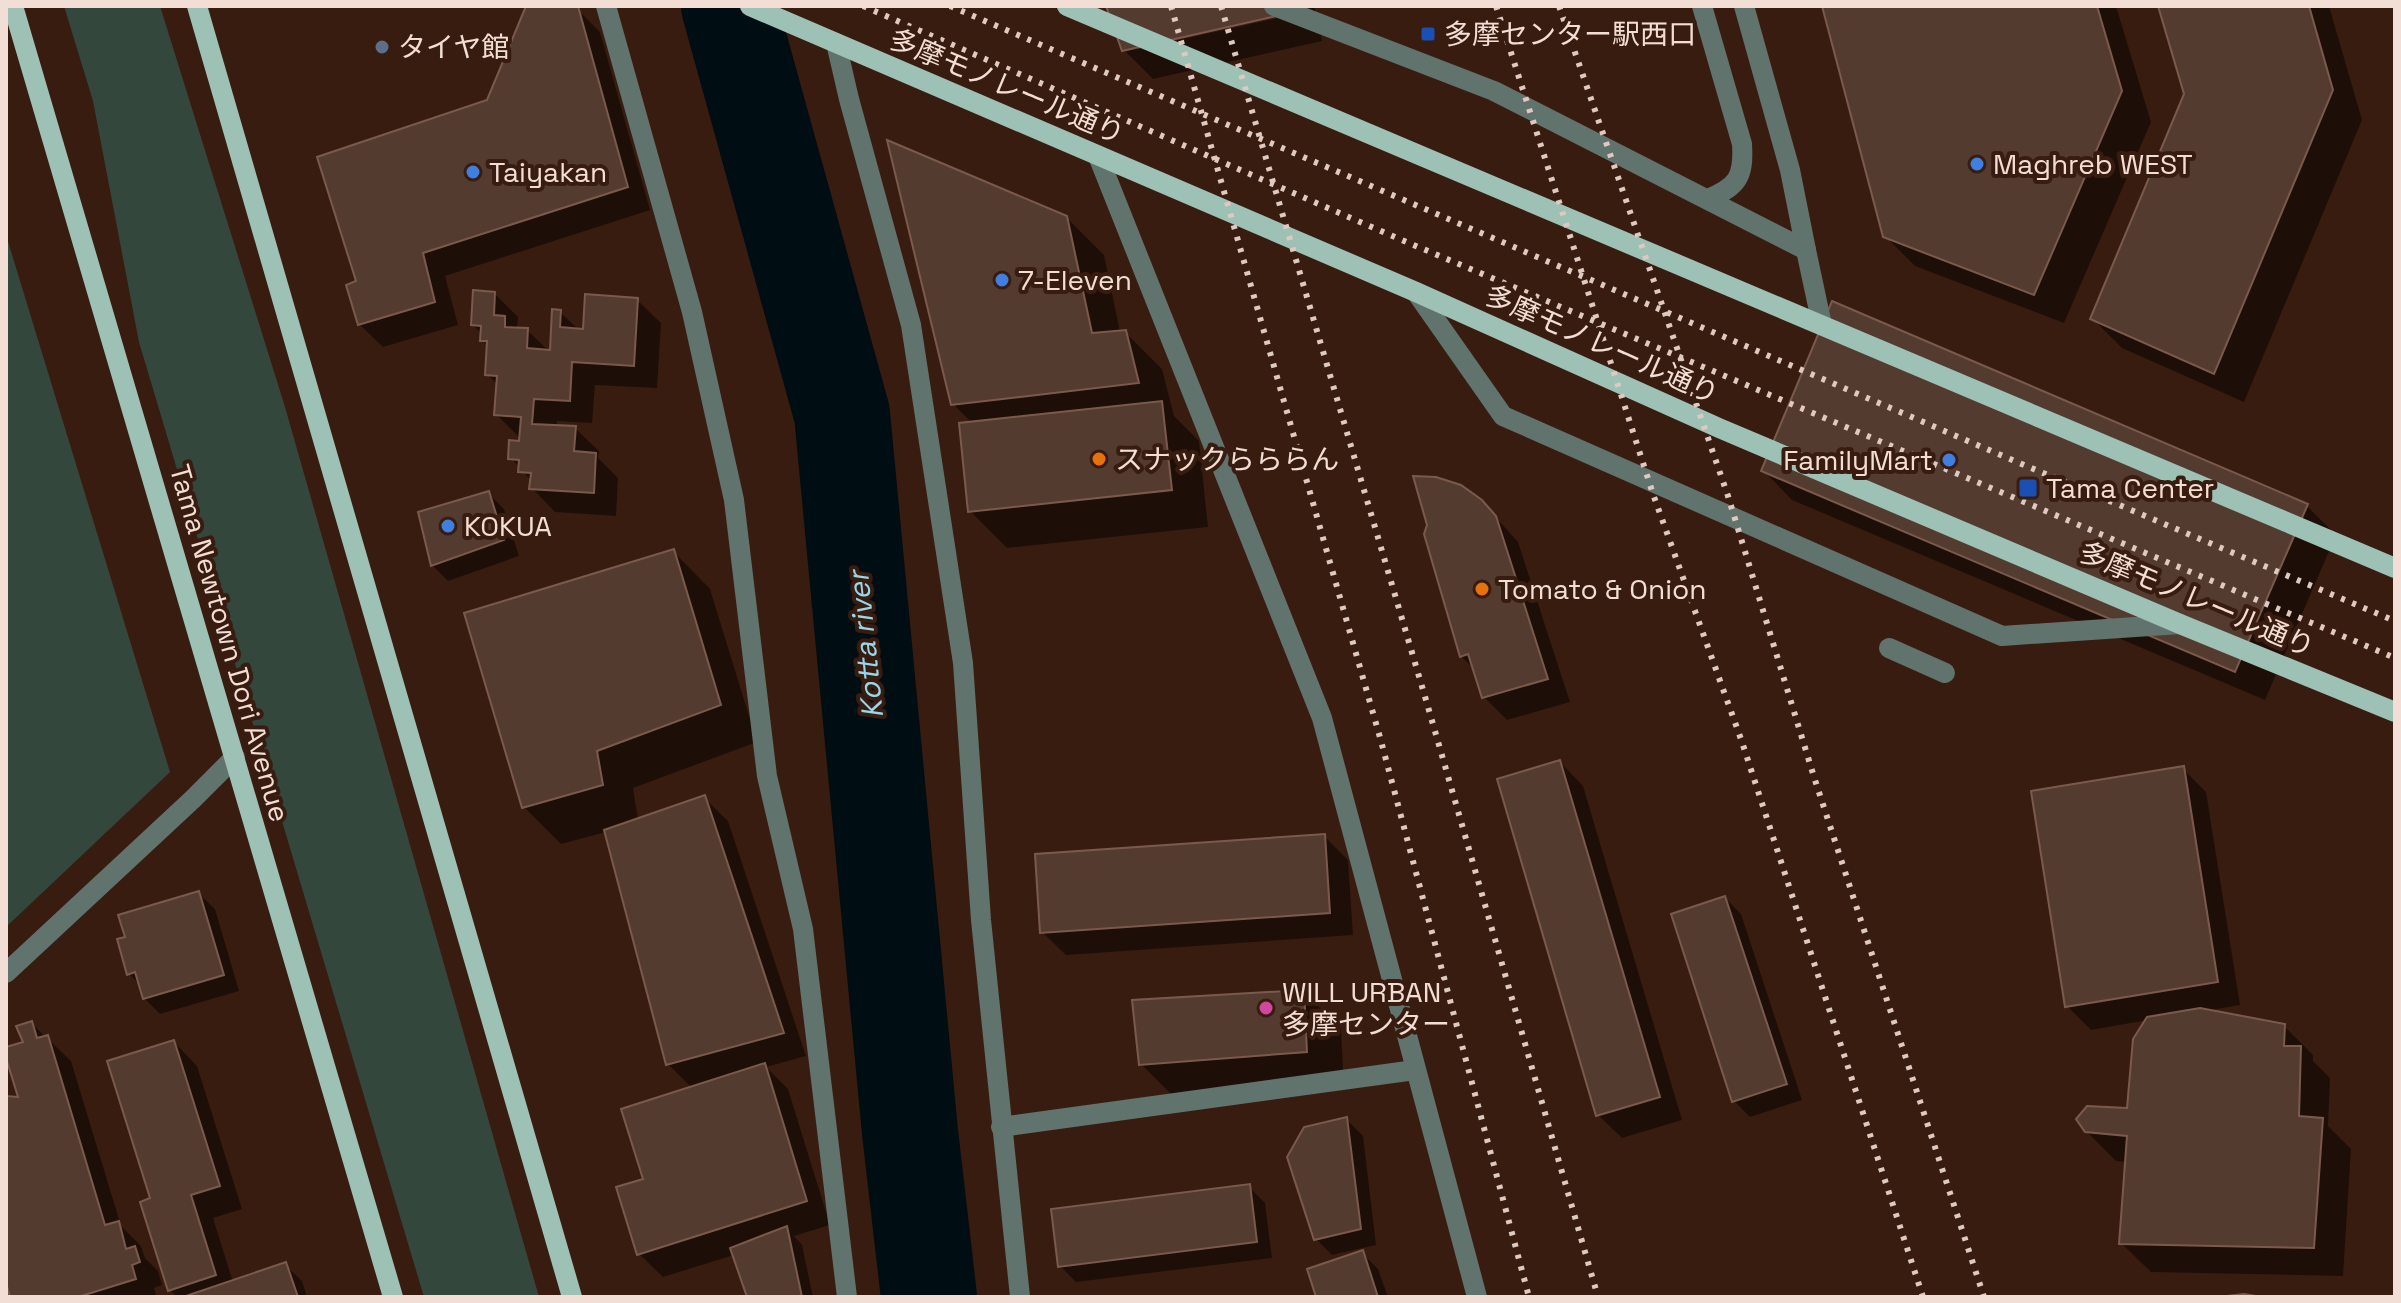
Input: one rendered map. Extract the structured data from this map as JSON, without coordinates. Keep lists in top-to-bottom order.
{
  "streets": {
    "main road": ["多摩モノレール通り", "Tama Newtown Dori Avenue"]
  },
  "water": ["Kotta river"],
  "places": {
    "transit": ["多摩センター駅西口", "Tama Center"],
    "other": [
      "タイヤ館",
      "Maghreb WEST",
      "Taiyakan",
      "7-Eleven",
      "スナックらららん",
      "FamilyMart",
      "KOKUA",
      "Tomato & Onion",
      "WILL URBAN 多摩センター"
    ]
  }
}
